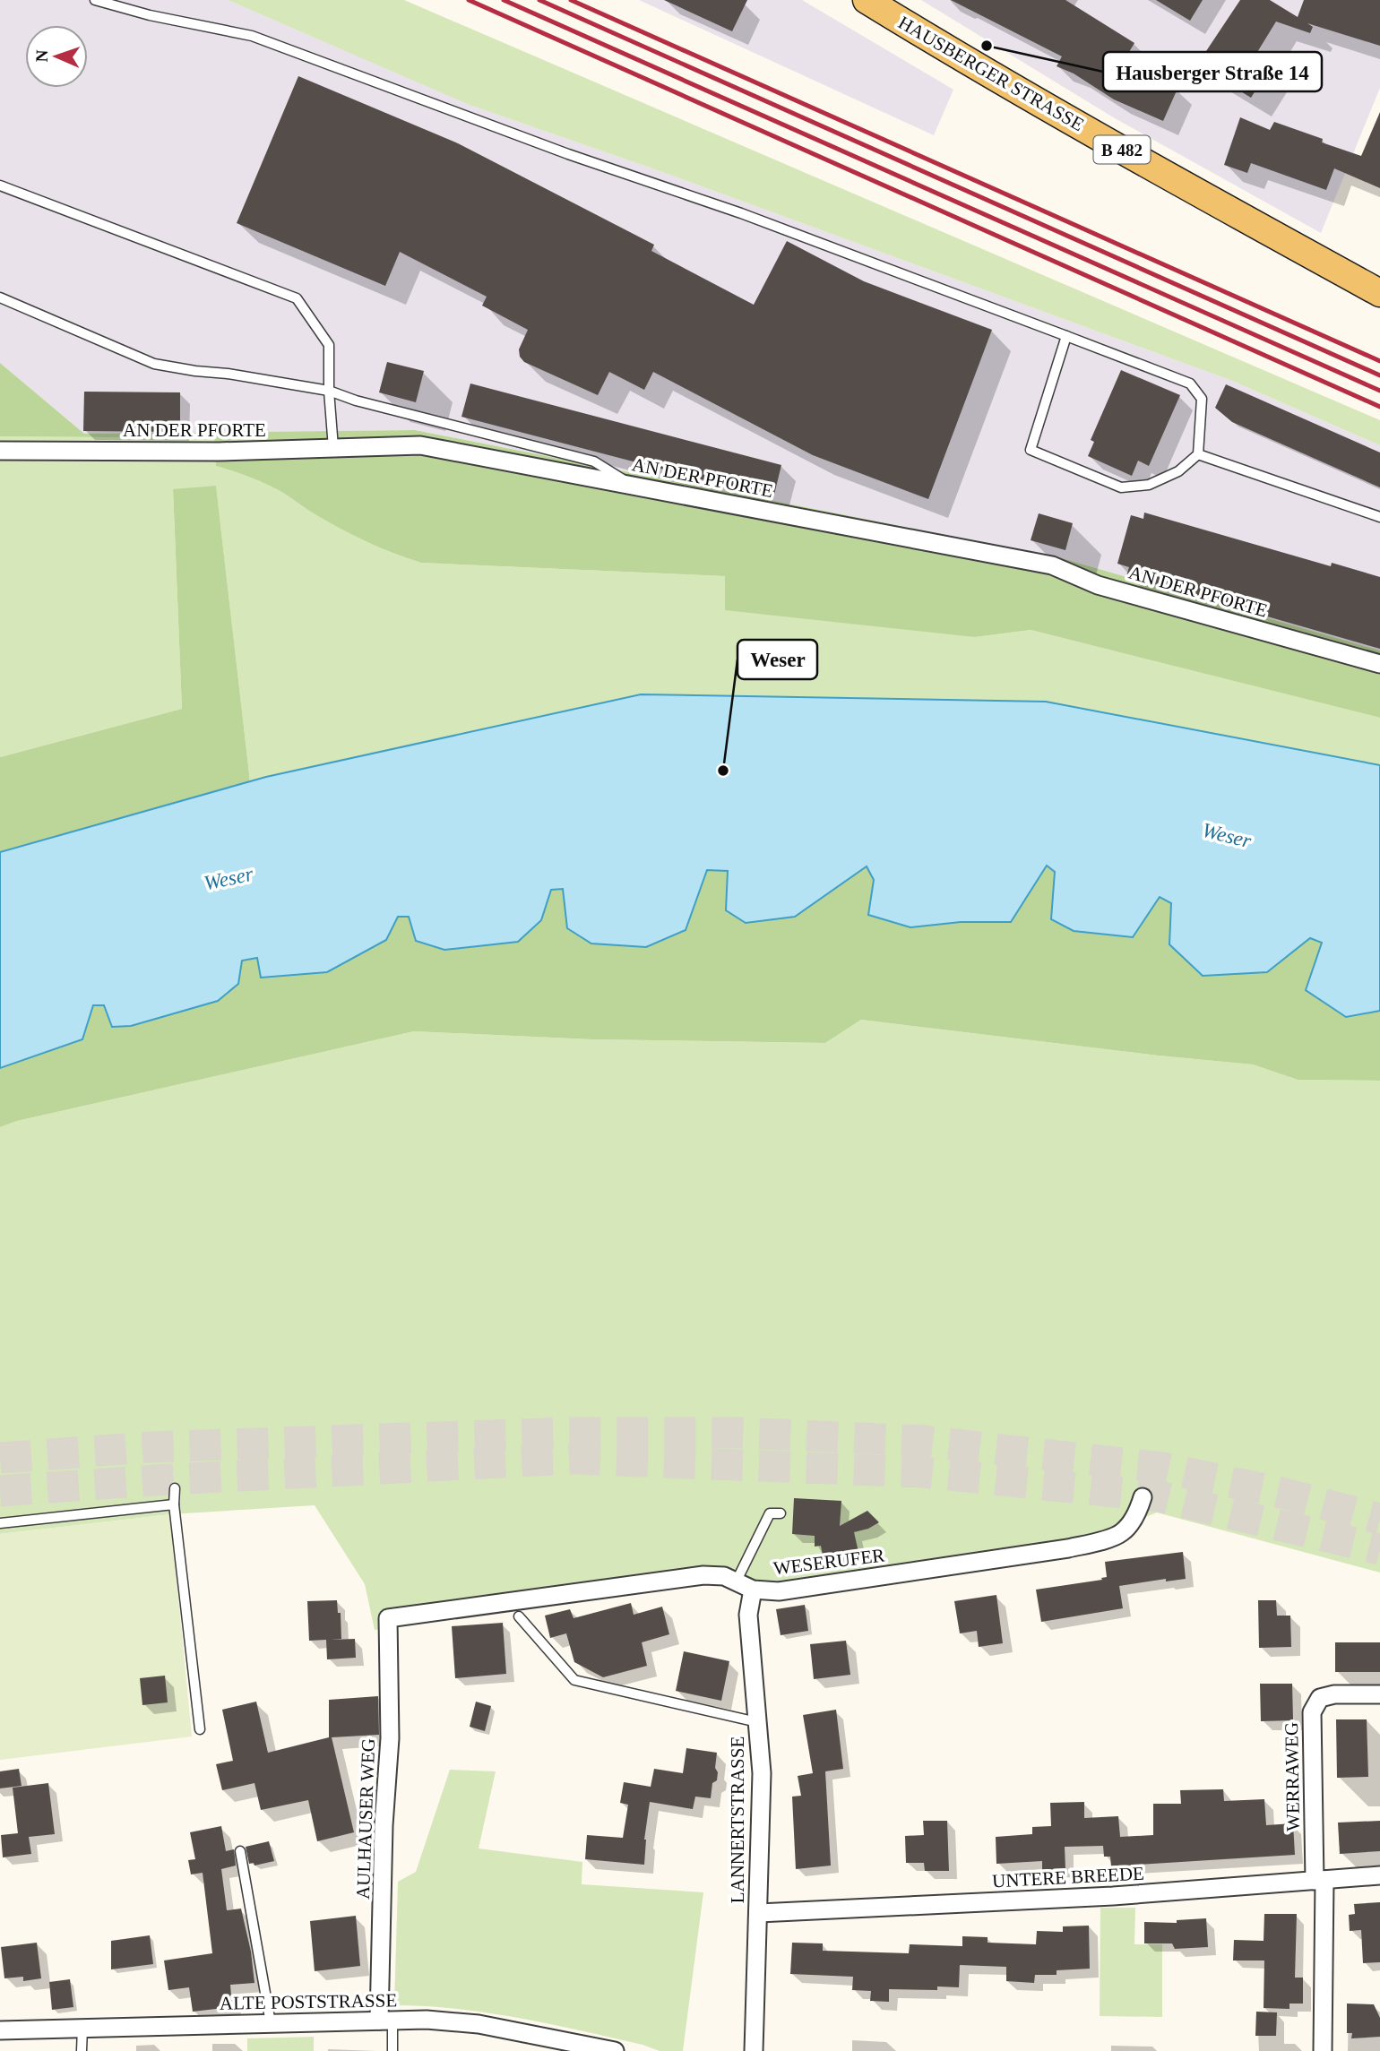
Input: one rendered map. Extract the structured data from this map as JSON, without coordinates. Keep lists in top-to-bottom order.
{
  "streets": {
    "main road": ["HAUSBERGER STRASSE", "B 482"],
    "street": [
      "AN DER PFORTE",
      "WESERUFER",
      "WERRAWEG",
      "AULHAUSER WEG",
      "LANNERTSTRASSE",
      "UNTERE BREEDE",
      "ALTE POSTSTRASSE"
    ]
  },
  "crossings": [
    ["WESERUFER", "AULHAUSER WEG"],
    ["WESERUFER", "LANNERTSTRASSE"],
    ["WERRAWEG", "UNTERE BREEDE"],
    ["AULHAUSER WEG", "ALTE POSTSTRASSE"],
    ["LANNERTSTRASSE", "UNTERE BREEDE"]
  ],
  "water": ["Weser"],
  "places": ["Hausberger Straße 14", "Weser"],
  "north": "left"
}
